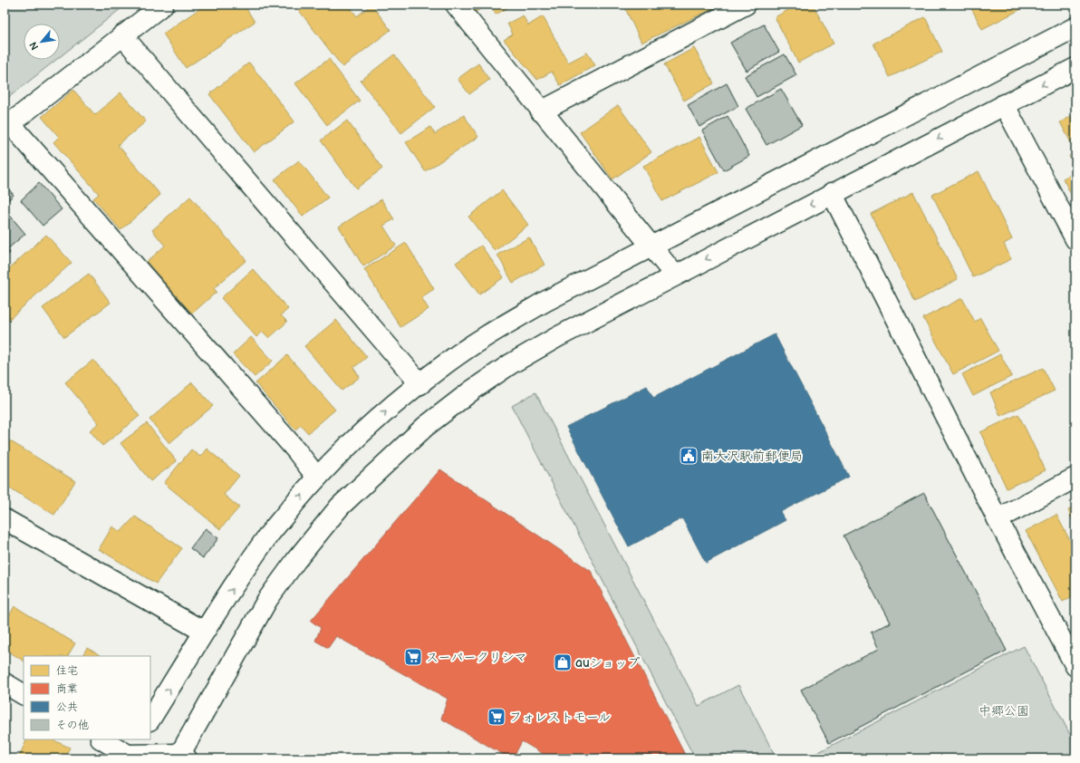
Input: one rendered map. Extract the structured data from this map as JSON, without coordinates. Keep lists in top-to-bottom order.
{
  "parks": ["中郷公園"],
  "places": {
    "public building": ["南大沢駅前郵便局"],
    "supermarket": ["スーパークリシマ", "フォレストモール"],
    "shop": ["auショップ"]
  },
  "legend": [
    "住宅",
    "商業",
    "公共",
    "その他"
  ],
  "north": "bottom left"
}
